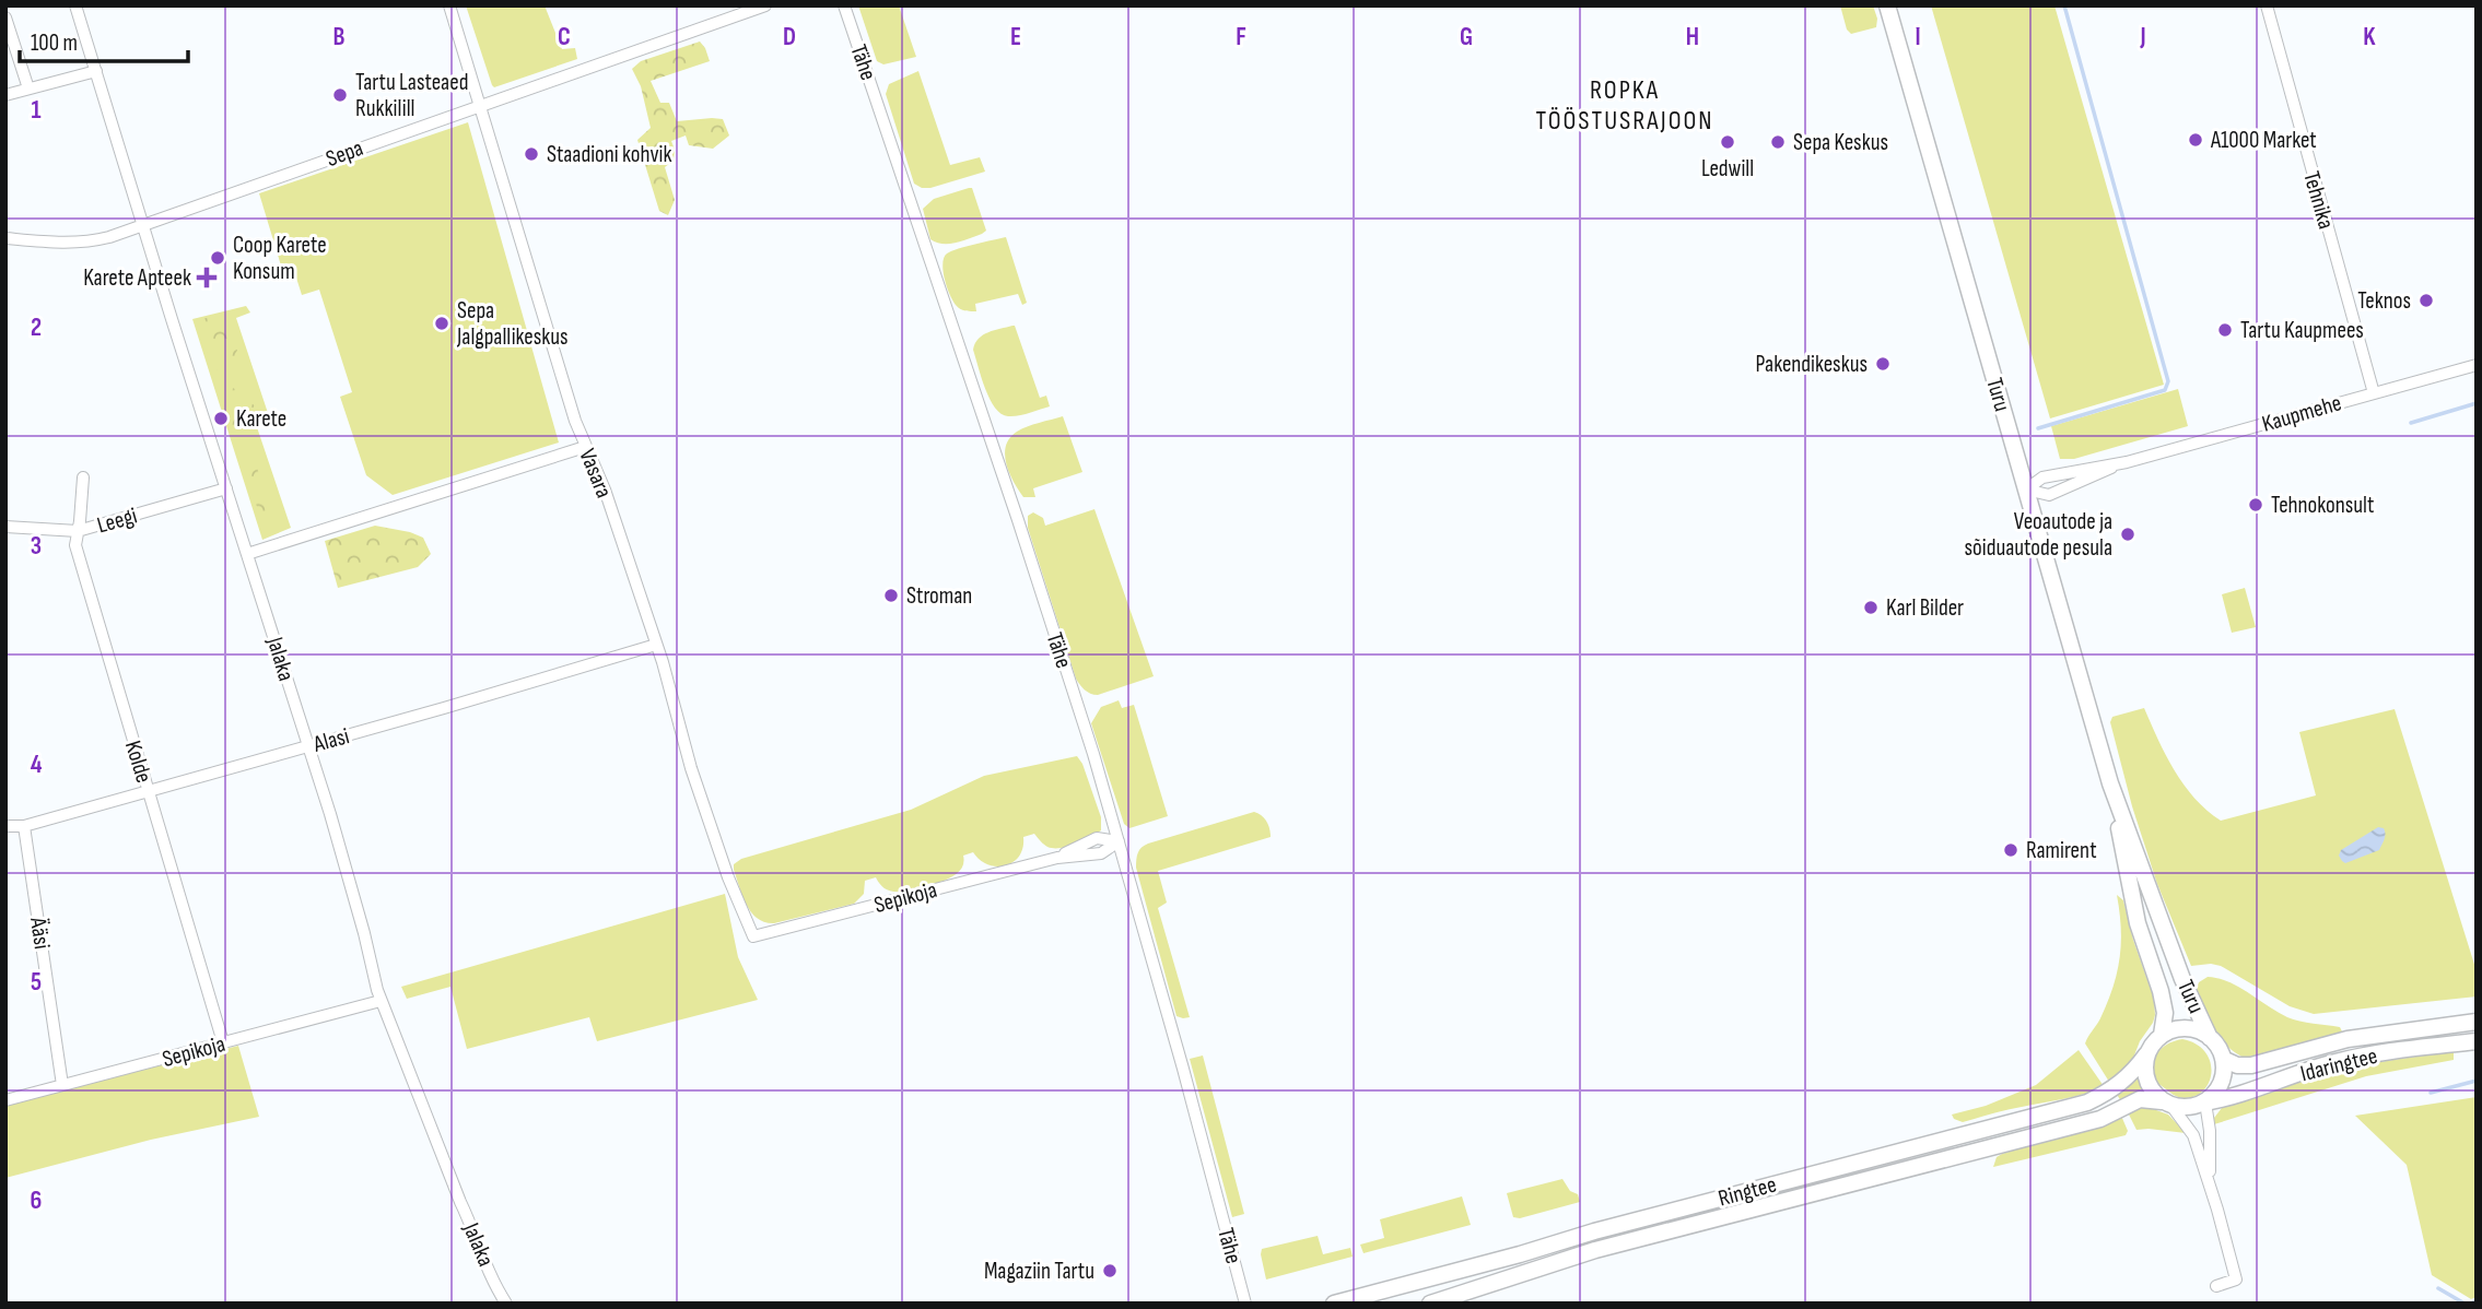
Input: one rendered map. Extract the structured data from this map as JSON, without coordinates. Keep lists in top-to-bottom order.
{
  "streets": {
    "main road": ["Turu", "Idaringtee", "Ringtee"],
    "street": [
      "Tähe",
      "Sepa",
      "Tehnika",
      "Kaupmehe",
      "Vasara",
      "Leegi",
      "Jalaka",
      "Alasi",
      "Kolde",
      "Sepikoja",
      "Ääsi"
    ]
  },
  "crossings": [
    ["Tähe", "Sepikoja"],
    ["Sepa", "Vasara"],
    ["Sepa", "Jalaka"],
    ["Tehnika", "Kaupmehe"],
    ["Turu", "Kaupmehe"],
    ["Turu", "Idaringtee"],
    ["Turu", "Ringtee"],
    ["Vasara", "Alasi"],
    ["Vasara", "Sepikoja"],
    ["Leegi", "Jalaka"],
    ["Leegi", "Kolde"],
    ["Jalaka", "Alasi"],
    ["Jalaka", "Sepikoja"],
    ["Alasi", "Kolde"],
    ["Alasi", "Ääsi"],
    ["Kolde", "Sepikoja"],
    ["Sepikoja", "Ääsi"],
    ["Idaringtee", "Ringtee"]
  ],
  "districts": ["ROPKA TÖÖSTUSRAJOON"],
  "places": {
    "other": [
      "Tartu Lasteaed Rukkilill",
      "A1000 Market",
      "Ledwill",
      "Sepa Keskus",
      "Staadioni kohvik",
      "Coop Karete Konsum",
      "Teknos",
      "Sepa Jalgpallikeskus",
      "Tartu Kaupmees",
      "Pakendikeskus",
      "Karete",
      "Tehnokonsult",
      "Veoautode ja sõiduautode pesula",
      "Stroman",
      "Karl Bilder",
      "Ramirent",
      "Magaziin Tartu"
    ],
    "health": ["Karete Apteek"]
  },
  "scale_bar": "100 m",
  "grid": {
    "columns": [
      "B",
      "C",
      "D",
      "E",
      "F",
      "G",
      "H",
      "I",
      "J",
      "K"
    ],
    "rows": [
      "1",
      "2",
      "3",
      "4",
      "5",
      "6"
    ]
  }
}
